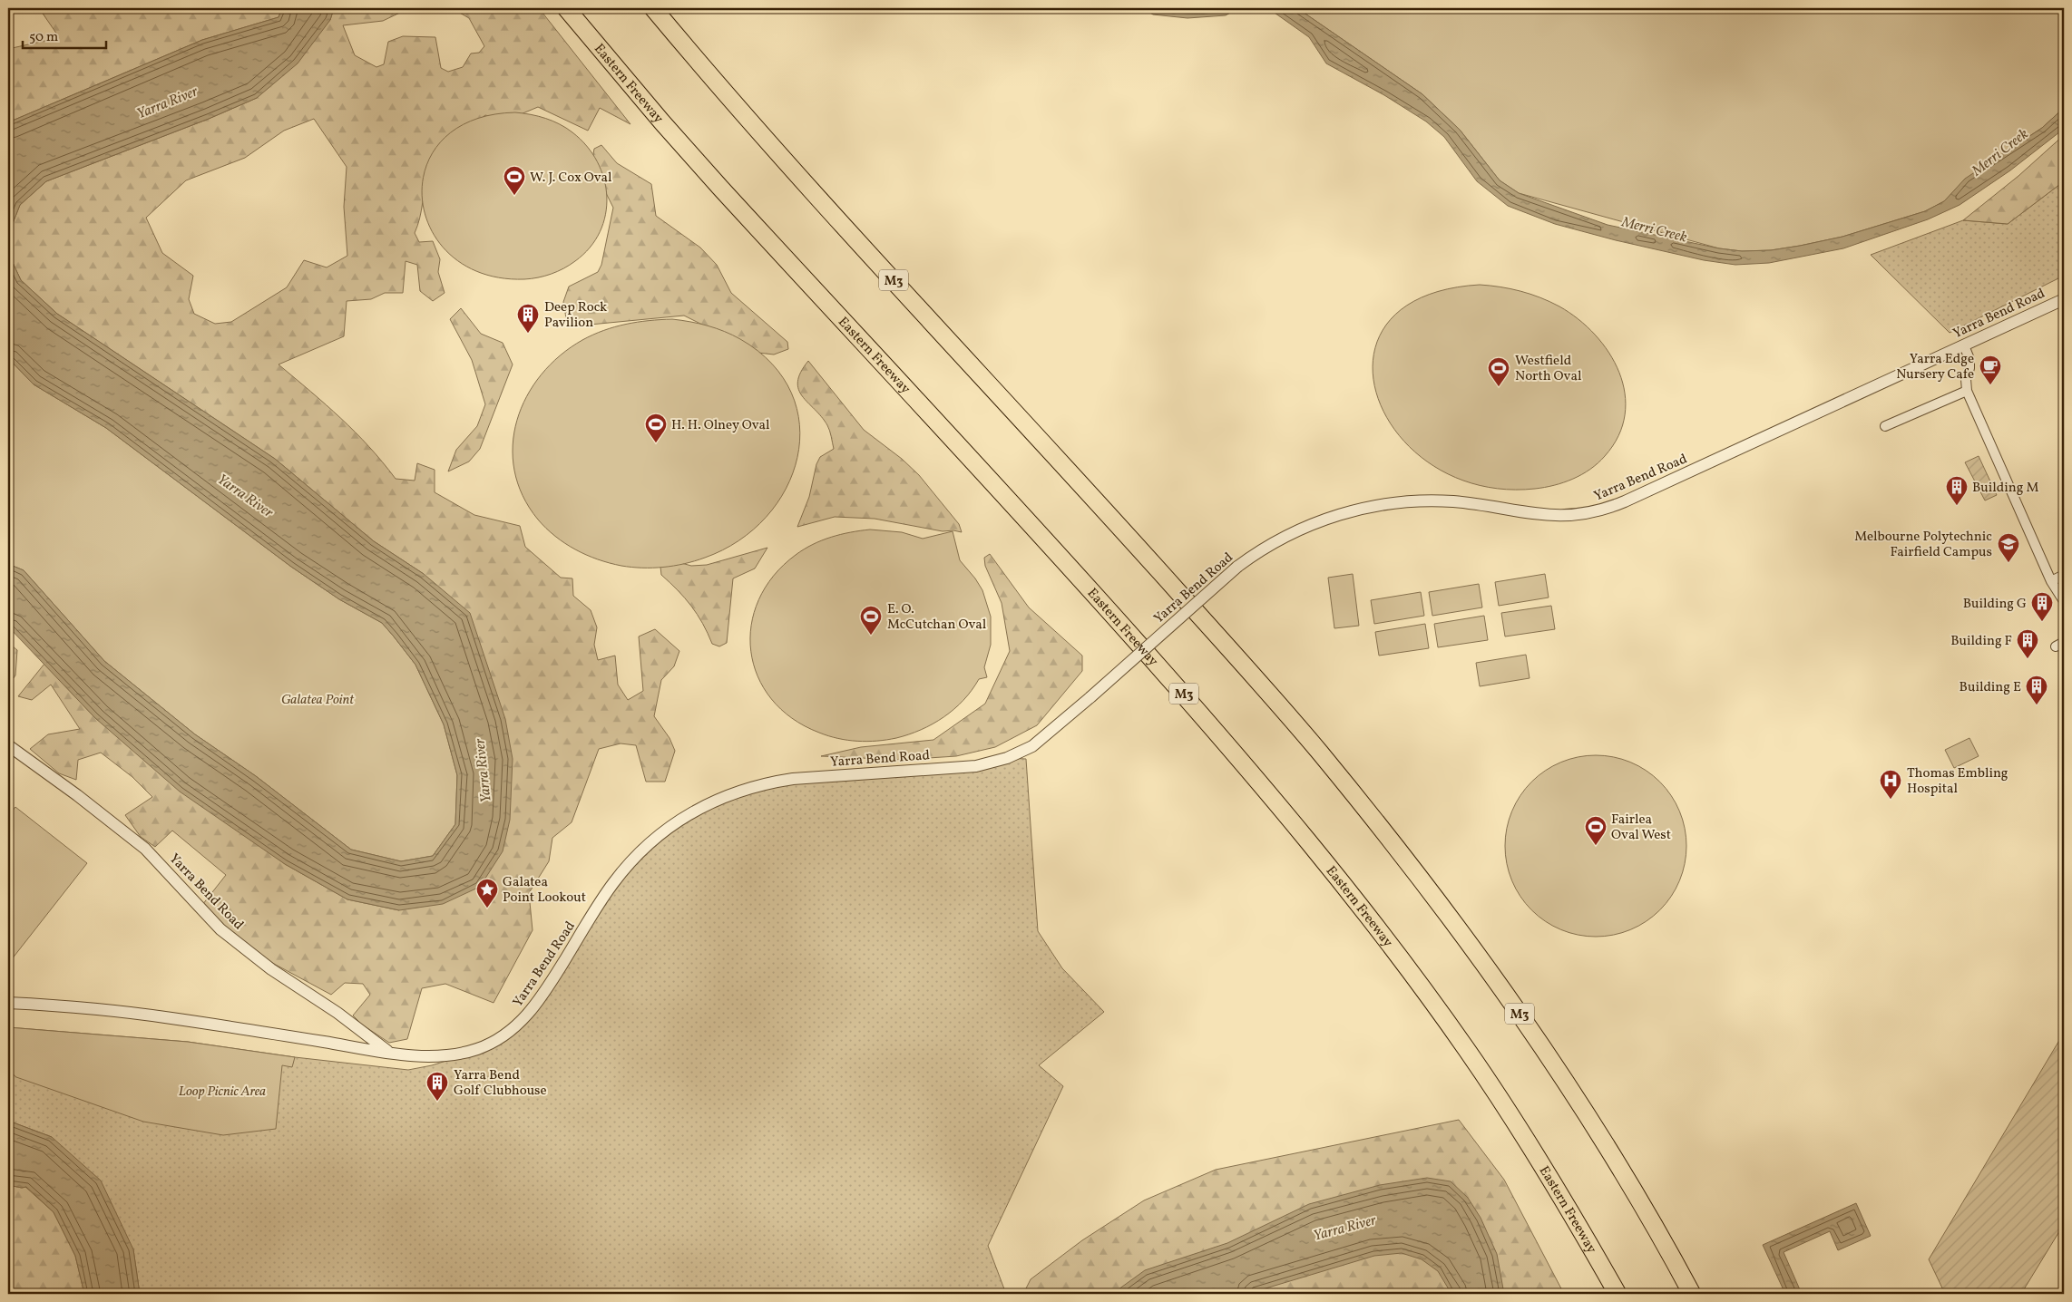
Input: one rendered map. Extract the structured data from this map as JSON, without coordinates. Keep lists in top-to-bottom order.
{
  "streets": {
    "highway": ["Eastern Freeway", "M3"],
    "street": ["Yarra Bend Road"]
  },
  "water": ["Yarra River", "Merri Creek"],
  "parks": ["Galatea Point", "Loop Picnic Area"],
  "places": {
    "sports": [
      "W. J. Cox Oval",
      "Westfield North Oval",
      "H. H. Olney Oval",
      "E. O. McCutchan Oval",
      "Fairlea Oval West"
    ],
    "building": [
      "Deep Rock Pavilion",
      "Building M",
      "Building G",
      "Building F",
      "Building E",
      "Yarra Bend Golf Clubhouse"
    ],
    "cafe": ["Yarra Edge Nursery Cafe"],
    "school or university": ["Melbourne Polytechnic Fairfield Campus"],
    "hospital": ["Thomas Embling Hospital"],
    "place": ["Galatea Point Lookout"]
  },
  "scale_bar": "50 m"
}
